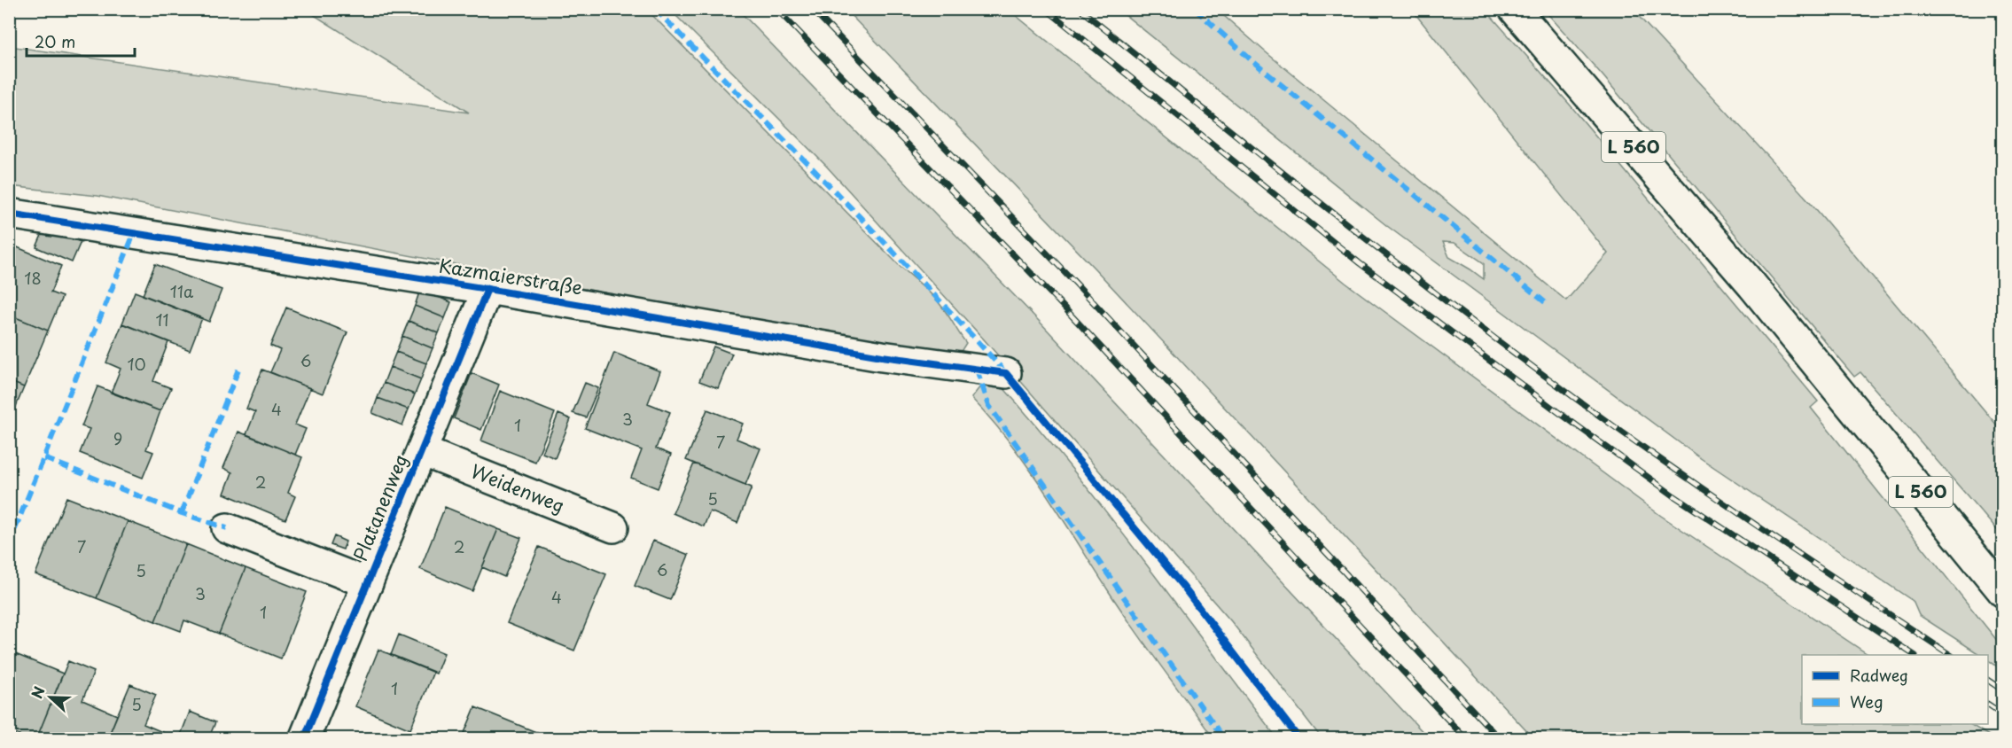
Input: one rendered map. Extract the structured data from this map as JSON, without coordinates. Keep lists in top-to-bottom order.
{
  "streets": {
    "street": [
      "L 560",
      "Kazmaierstraße",
      "Weidenweg",
      "Platanenweg"
    ]
  },
  "crossings": [
    ["Kazmaierstraße", "Platanenweg"],
    ["Weidenweg", "Platanenweg"]
  ],
  "house_numbers": [
    "18",
    "11a",
    "11",
    "6",
    "10",
    "4",
    "3",
    "1",
    "9",
    "7",
    "2",
    "5",
    "7",
    "2",
    "6",
    "5",
    "3",
    "4",
    "1",
    "1",
    "5"
  ],
  "legend": ["Radweg", "Weg"],
  "scale_bar": "20 m",
  "north": "left"
}
